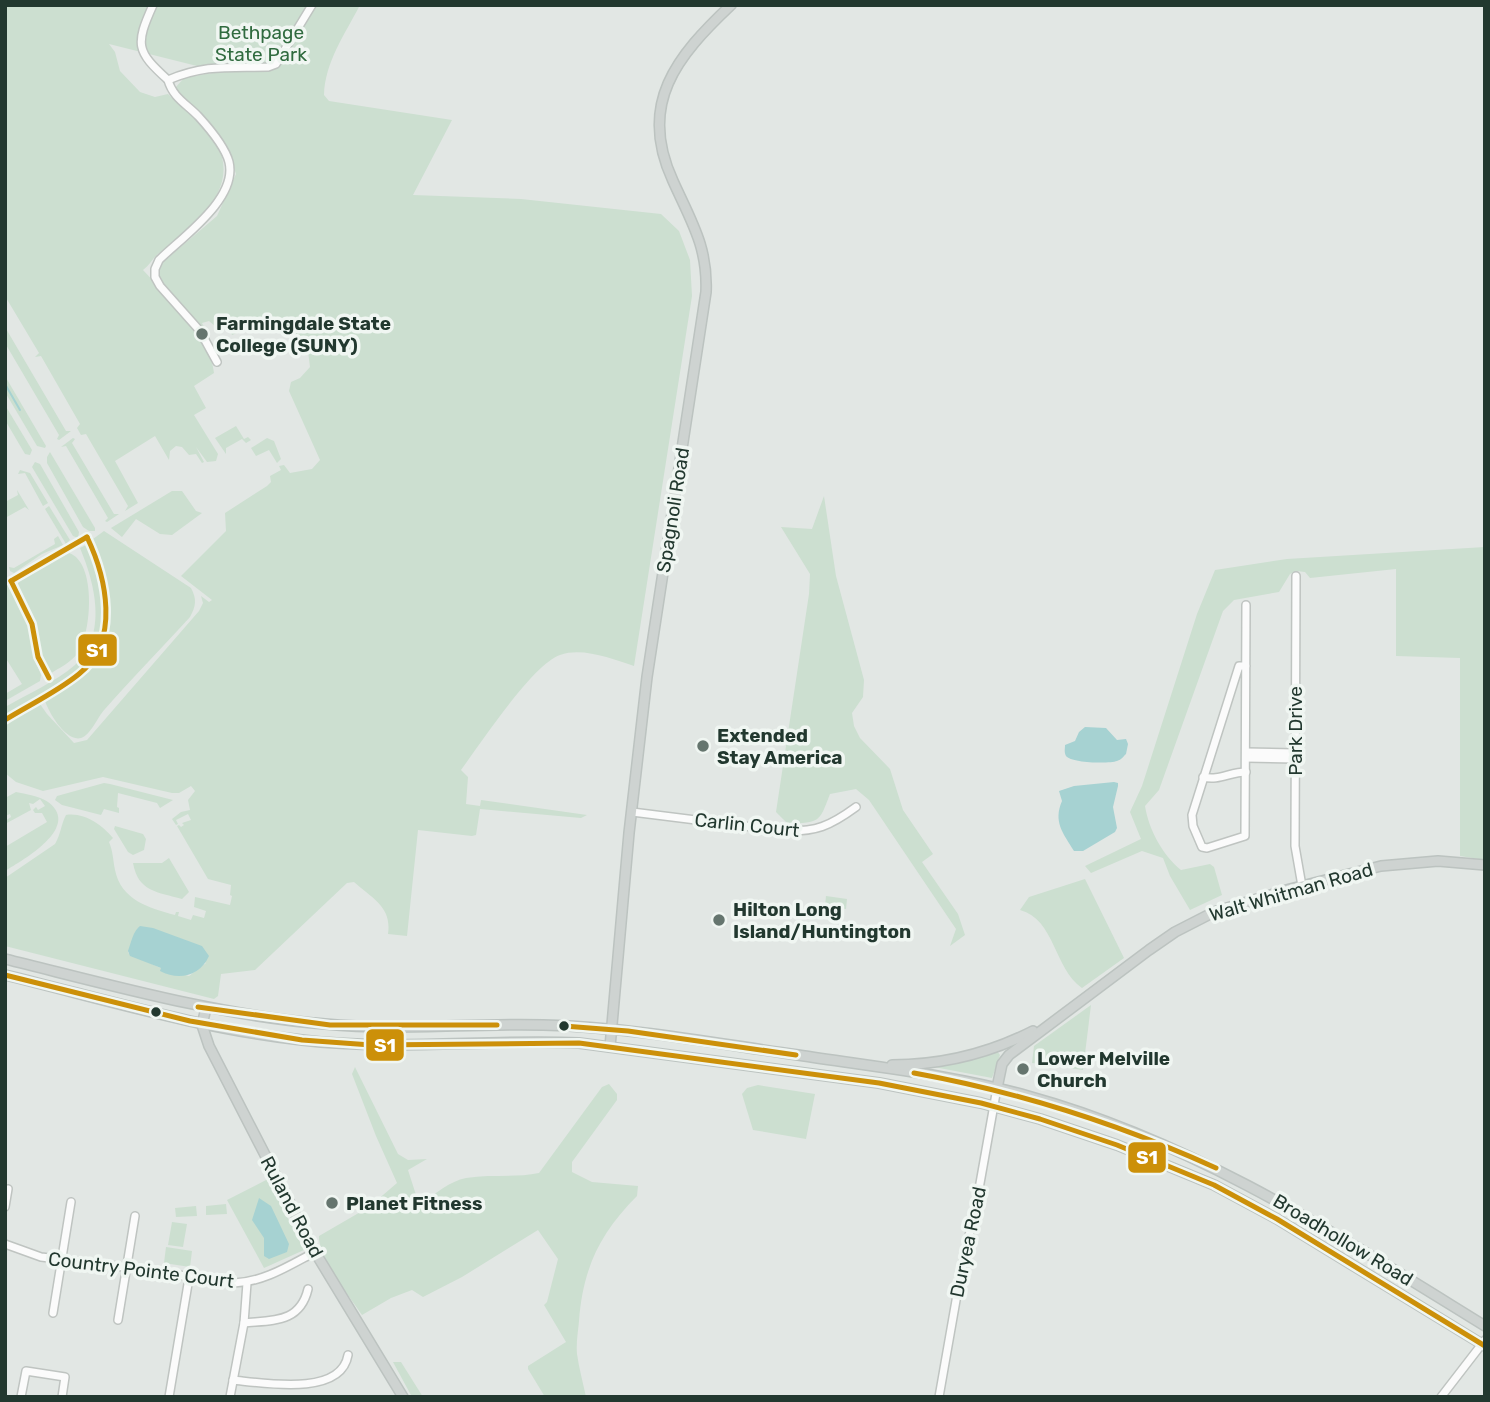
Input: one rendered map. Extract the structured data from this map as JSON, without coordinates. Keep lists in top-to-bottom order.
{
  "streets": {
    "main road": [
      "Spagnoli Road",
      "Walt Whitman Road",
      "Ruland Road",
      "Broadhollow Road"
    ],
    "street": [
      "Park Drive",
      "Carlin Court",
      "Duryea Road",
      "Country Pointe Court"
    ]
  },
  "crossings": [
    ["Spagnoli Road", "Carlin Court"],
    ["Spagnoli Road", "Broadhollow Road"],
    ["Park Drive", "Walt Whitman Road"],
    ["Walt Whitman Road", "Broadhollow Road"],
    ["Walt Whitman Road", "Duryea Road"],
    ["Ruland Road", "Broadhollow Road"],
    ["Ruland Road", "Country Pointe Court"],
    ["Broadhollow Road", "Duryea Road"]
  ],
  "parks": ["Bethpage State Park"],
  "places": [
    "Farmingdale State College (SUNY)",
    "Extended Stay America",
    "Hilton Long Island/Huntington",
    "Lower Melville Church",
    "Planet Fitness"
  ],
  "lines": ["transit line S1"]
}
